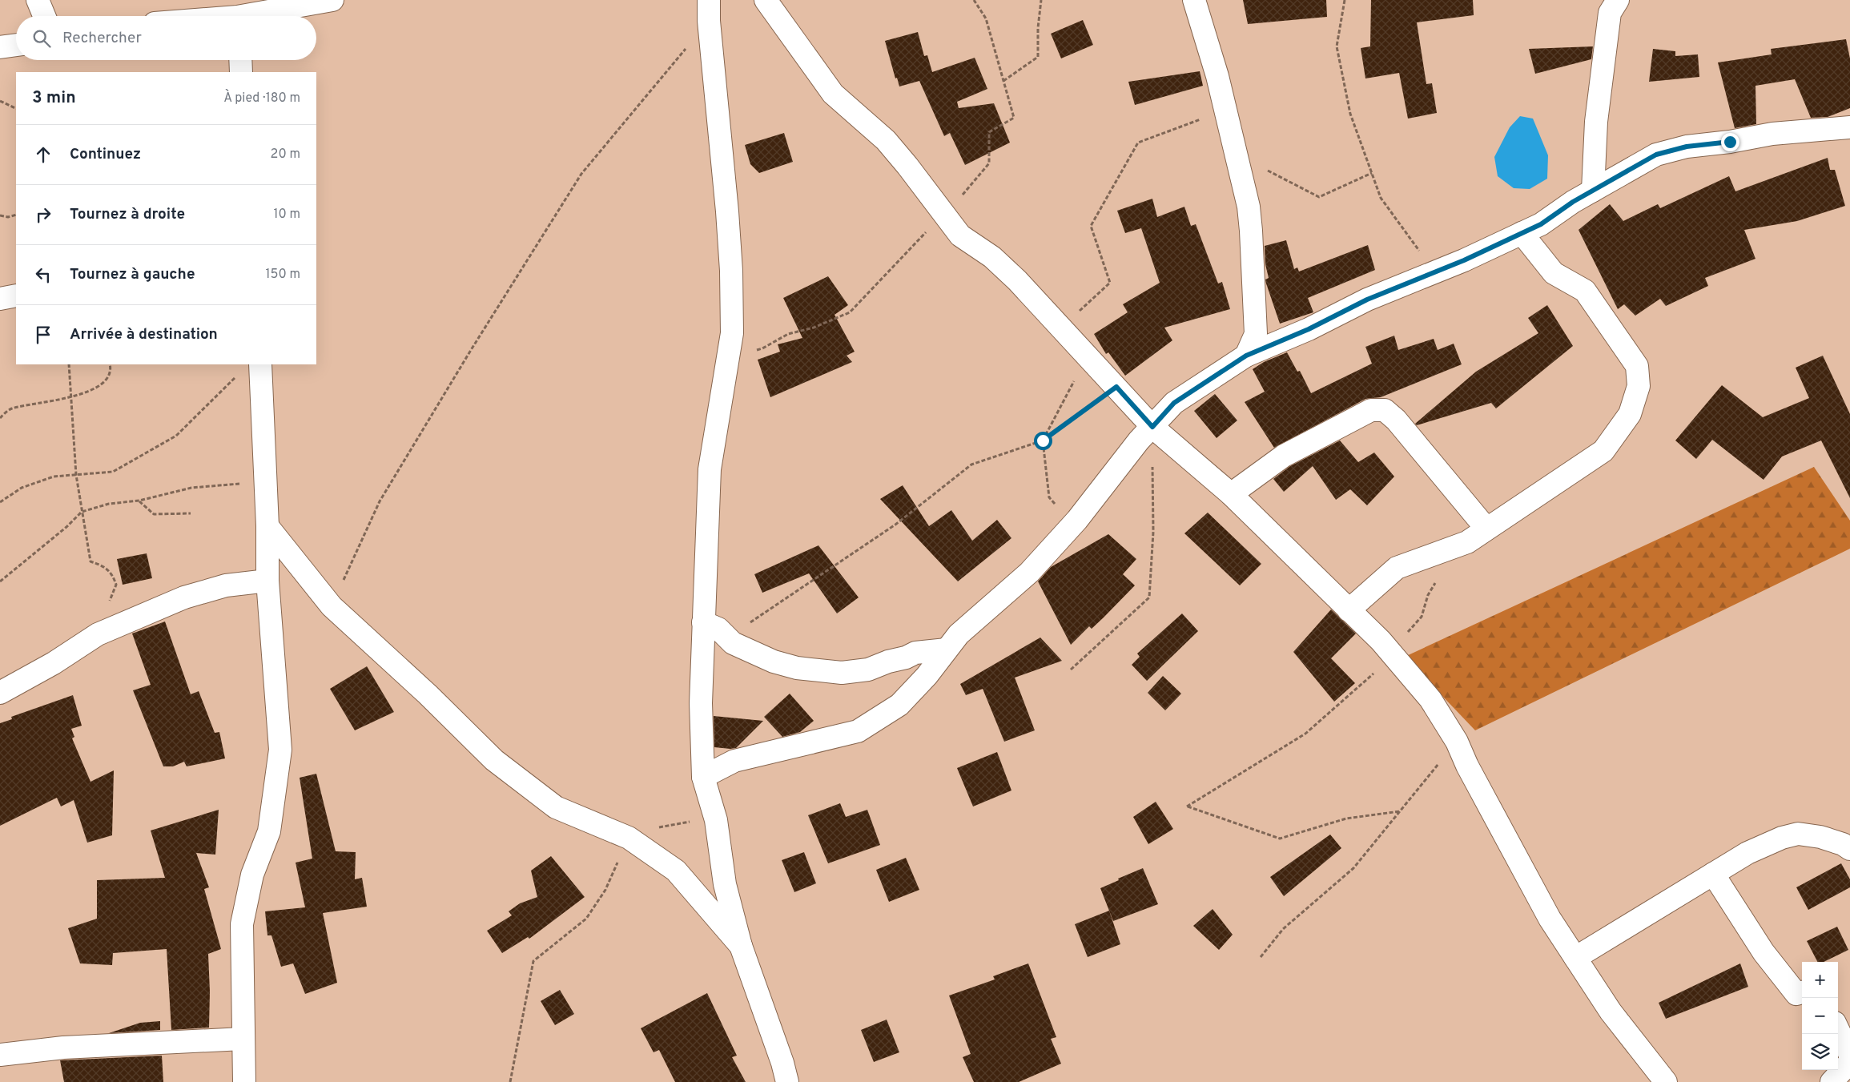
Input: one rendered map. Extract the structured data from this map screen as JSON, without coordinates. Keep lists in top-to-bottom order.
{
  "page": {
    "search": "Rechercher",
    "heading": ["3 min", "À pied · 180 m"],
    "list": [
      ["Continuez", "20 m"],
      ["Tournez à droite", "10 m"],
      ["Tournez à gauche", "150 m"],
      "Arrivée à destination"
    ],
    "map_buttons": ["+", "−"]
  }
}
